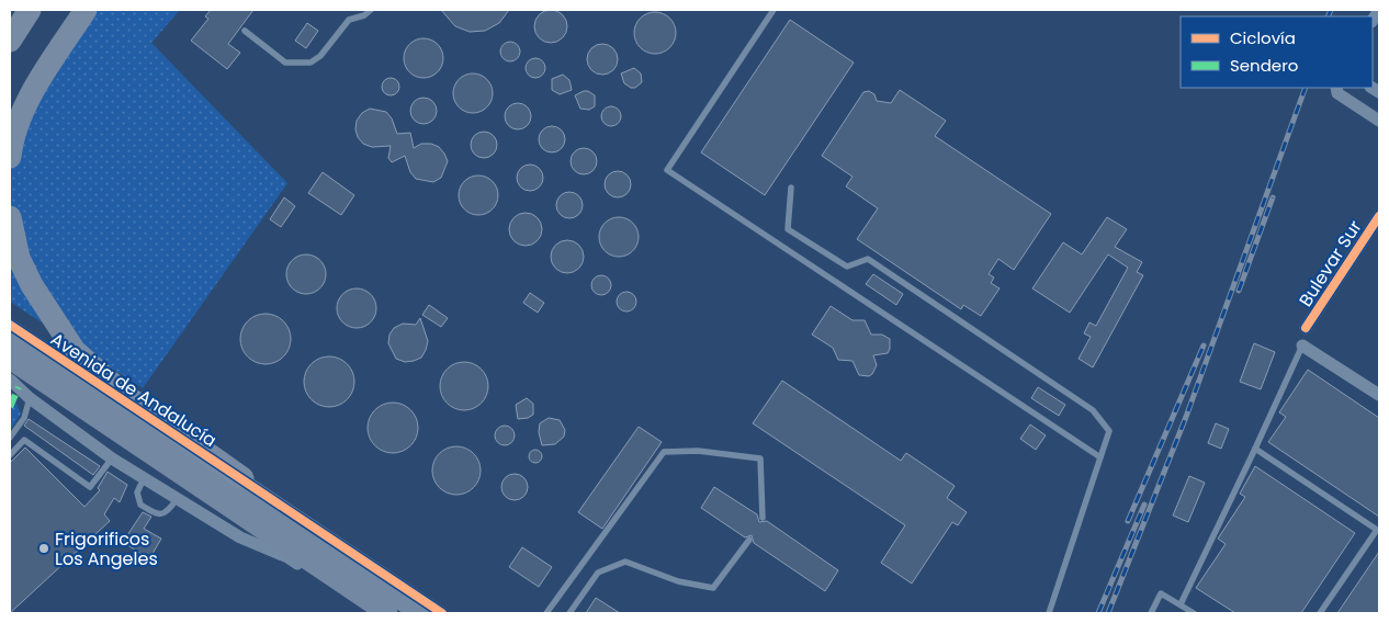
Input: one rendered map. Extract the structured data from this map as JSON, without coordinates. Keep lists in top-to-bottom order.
{
  "streets": {
    "main road": ["Avenida de Andalucía"],
    "street": ["Bulevar Sur"]
  },
  "places": ["Frigorificos Los Angeles"],
  "legend": ["Ciclovía", "Sendero"]
}
